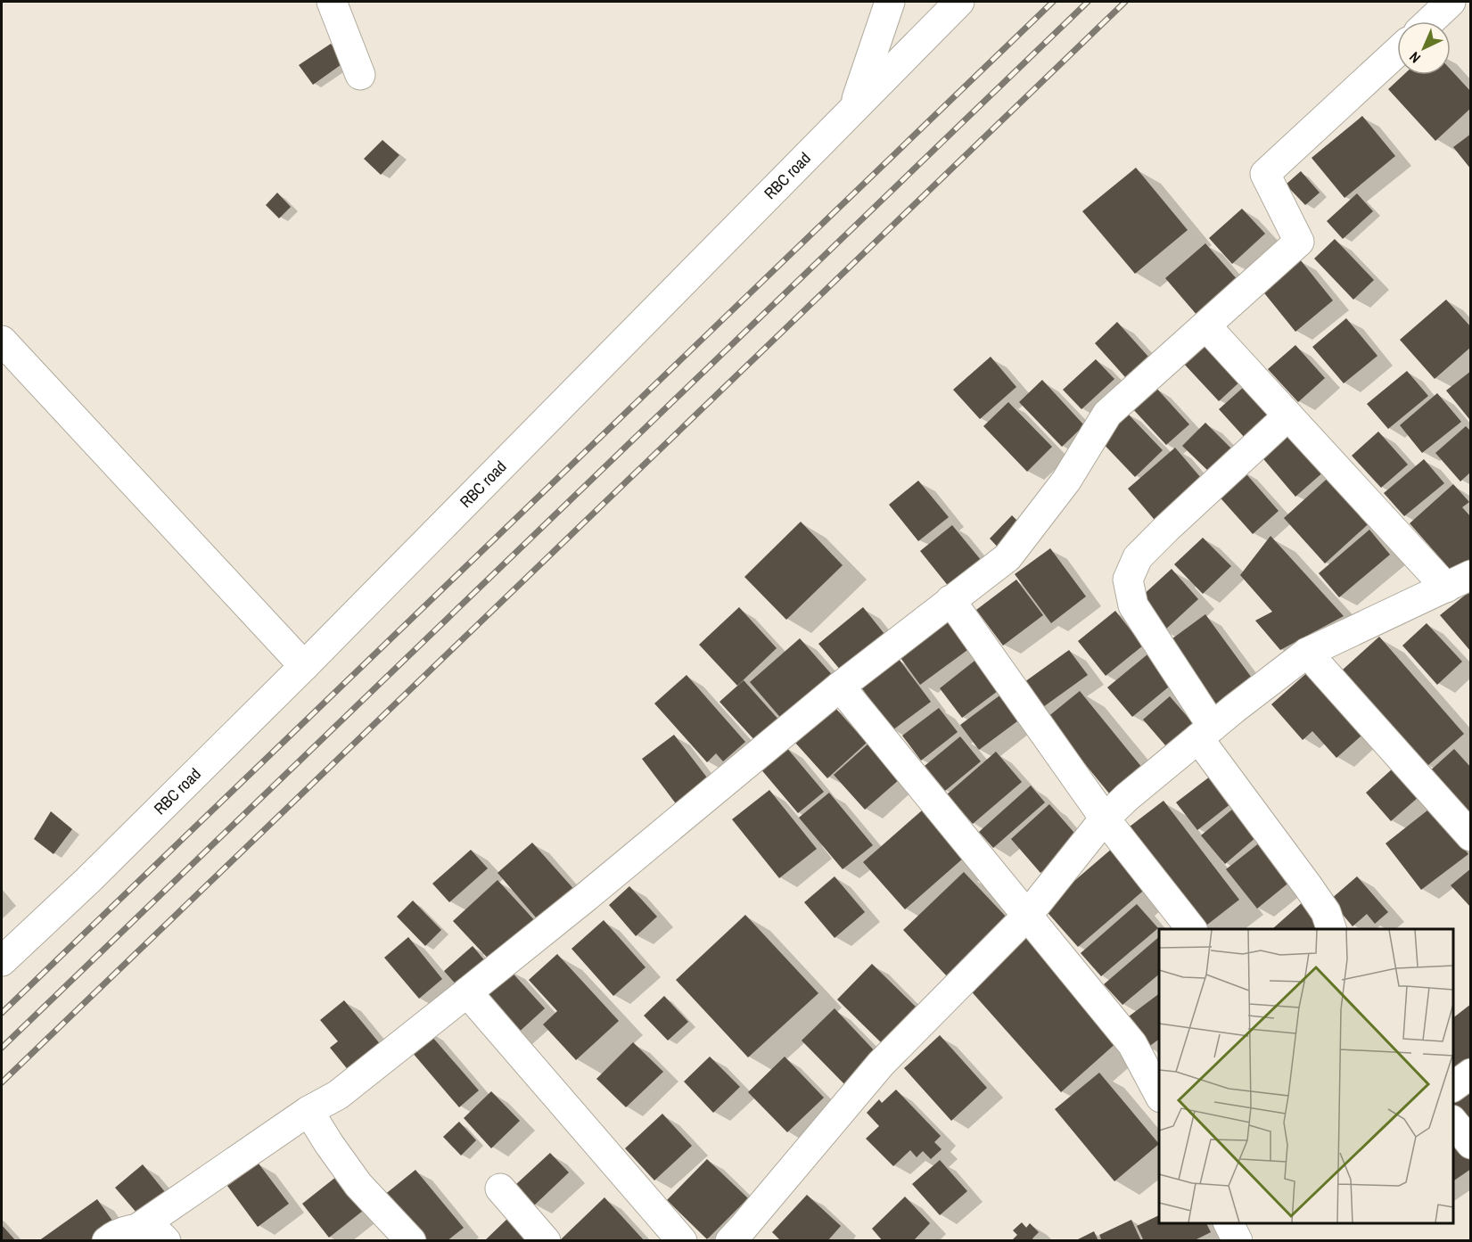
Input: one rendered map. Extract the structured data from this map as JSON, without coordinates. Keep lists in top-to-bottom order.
{
  "streets": {
    "street": ["RBC road"]
  },
  "north": "bottom left"
}
